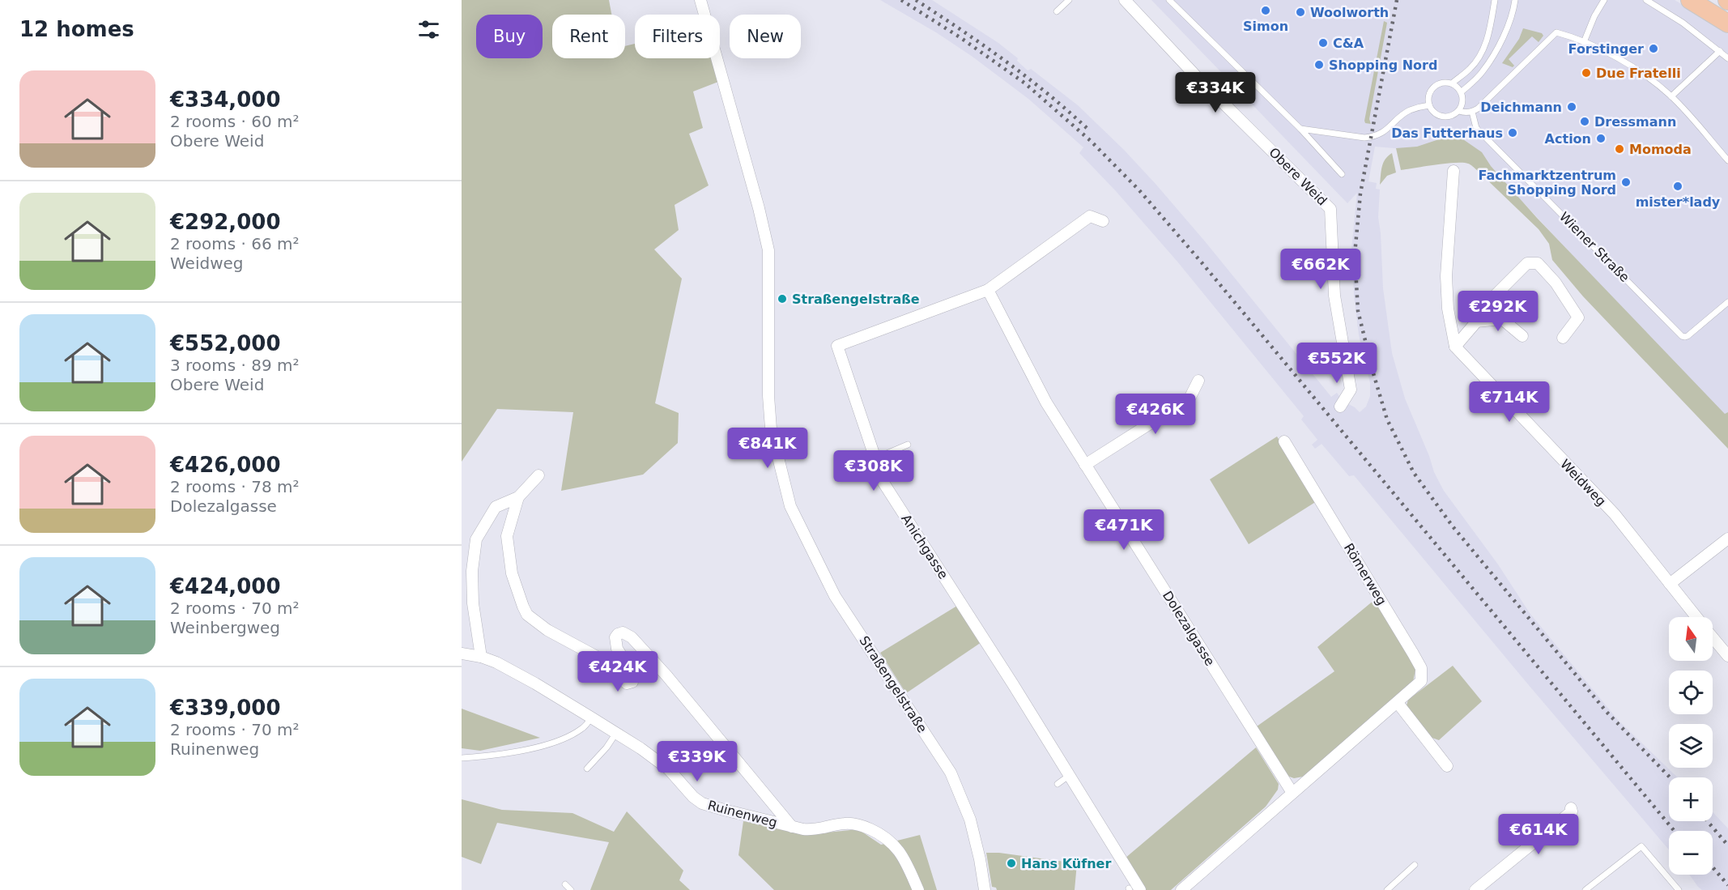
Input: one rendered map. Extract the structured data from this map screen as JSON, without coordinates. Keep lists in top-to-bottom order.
{
  "streets": {
    "street": [
      "Obere Weid",
      "Weidweg",
      "Anichgasse",
      "Römerweg",
      "Dolezalgasse",
      "Straßengelstraße",
      "Ruinenweg"
    ],
    "lane": ["Wiener Straße"]
  },
  "crossings": [
    ["Anichgasse", "Dolezalgasse"],
    ["Römerweg", "Dolezalgasse"]
  ],
  "places": [
    "Simon",
    "Woolworth",
    "C&A",
    "Forstinger",
    "Shopping Nord",
    "Due Fratelli",
    "Deichmann",
    "Dressmann",
    "Das Futterhaus",
    "Action",
    "Momoda",
    "Fachmarktzentrum Shopping Nord",
    "mister*lady",
    "Straßengelstraße",
    "Hans Küfner"
  ],
  "north": "top",
  "page": {
    "heading": "12 homes",
    "chip": [
      "Buy",
      "Rent",
      "Filters",
      "New"
    ],
    "list": [
      {
        "name": "€334,000",
        "note": "2 rooms · 60 m² · Obere Weid"
      },
      {
        "name": "€292,000",
        "note": "2 rooms · 66 m² · Weidweg"
      },
      {
        "name": "€552,000",
        "note": "3 rooms · 89 m² · Obere Weid"
      },
      {
        "name": "€426,000",
        "note": "2 rooms · 78 m² · Dolezalgasse"
      },
      {
        "name": "€424,000",
        "note": "2 rooms · 70 m² · Weinbergweg"
      },
      {
        "name": "€339,000",
        "note": "2 rooms · 70 m² · Ruinenweg"
      }
    ],
    "price": [
      "€334K",
      "€662K",
      "€292K",
      "€552K",
      "€714K",
      "€426K",
      "€841K",
      "€308K",
      "€471K",
      "€424K",
      "€339K",
      "€614K"
    ],
    "map_buttons": ["+", "−"]
  }
}
